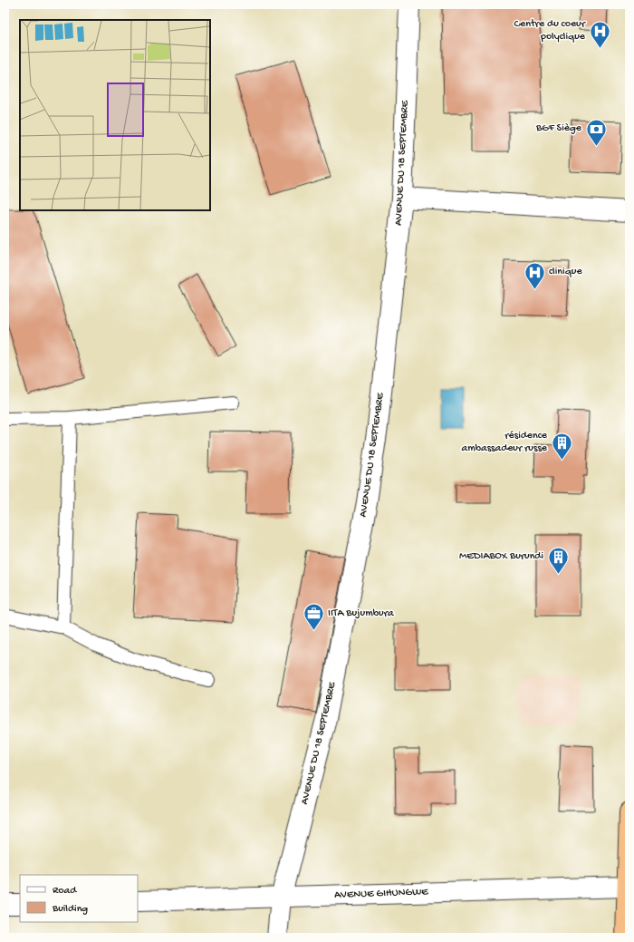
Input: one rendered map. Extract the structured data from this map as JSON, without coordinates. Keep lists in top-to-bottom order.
{
  "streets": {
    "street": ["AVENUE DU 18 SEPTEMBRE", "AVENUE GIHUNGWE"]
  },
  "crossings": [
    ["AVENUE DU 18 SEPTEMBRE", "AVENUE GIHUNGWE"]
  ],
  "places": {
    "hospital": ["Centre du coeur polyclique", "clinique"],
    "bank": ["BGF Siège"],
    "building": ["résidence ambassadeur russe", "MEDIABOX Burundi"],
    "office": ["IITA Bujumbura"]
  },
  "legend": ["Road", "Building"]
}
